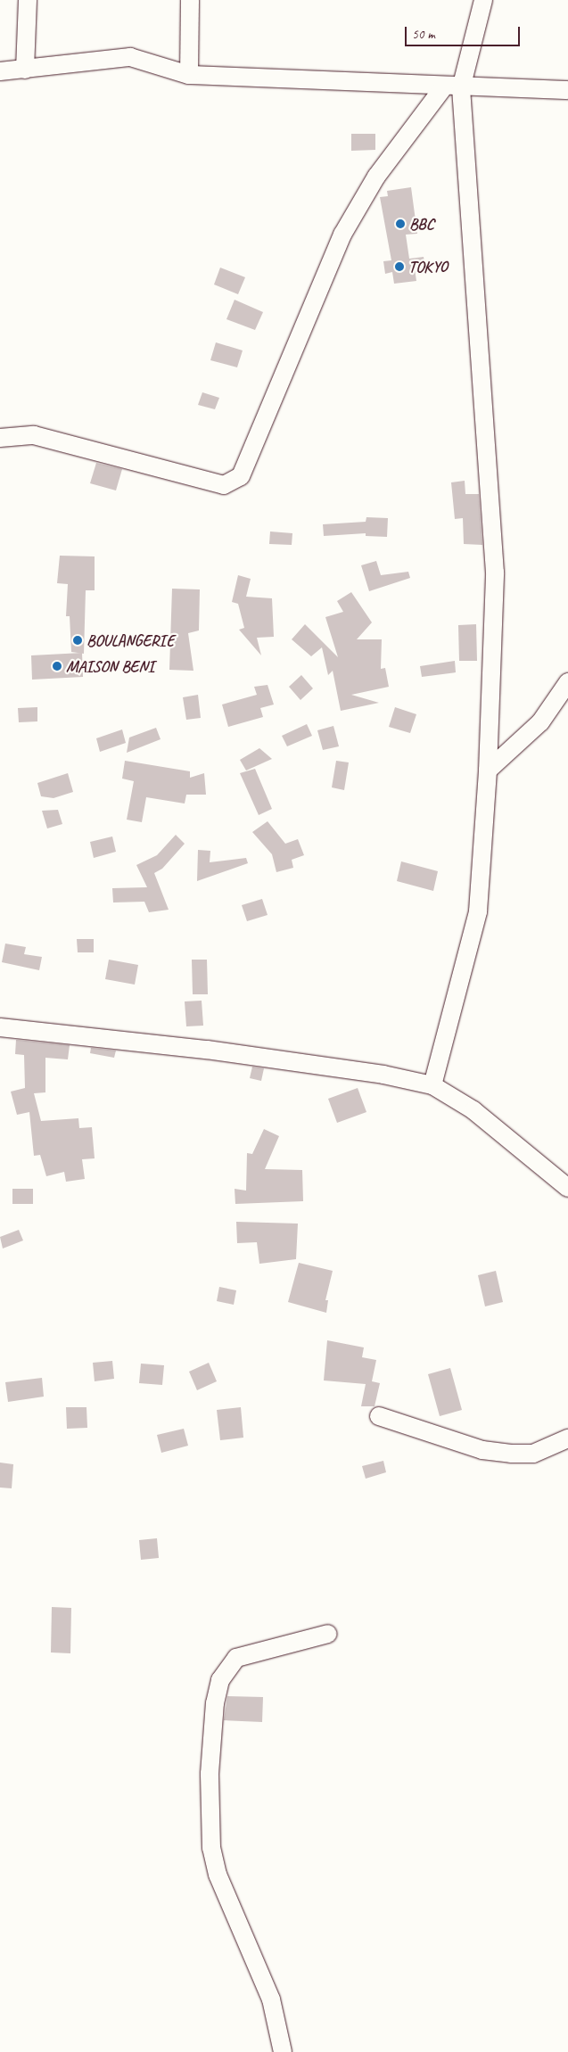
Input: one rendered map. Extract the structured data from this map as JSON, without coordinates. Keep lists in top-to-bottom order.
{
  "places": [
    "BBC",
    "TOKYO",
    "BOULANGERIE",
    "MAISON BENI"
  ],
  "scale_bar": "50 m"
}
